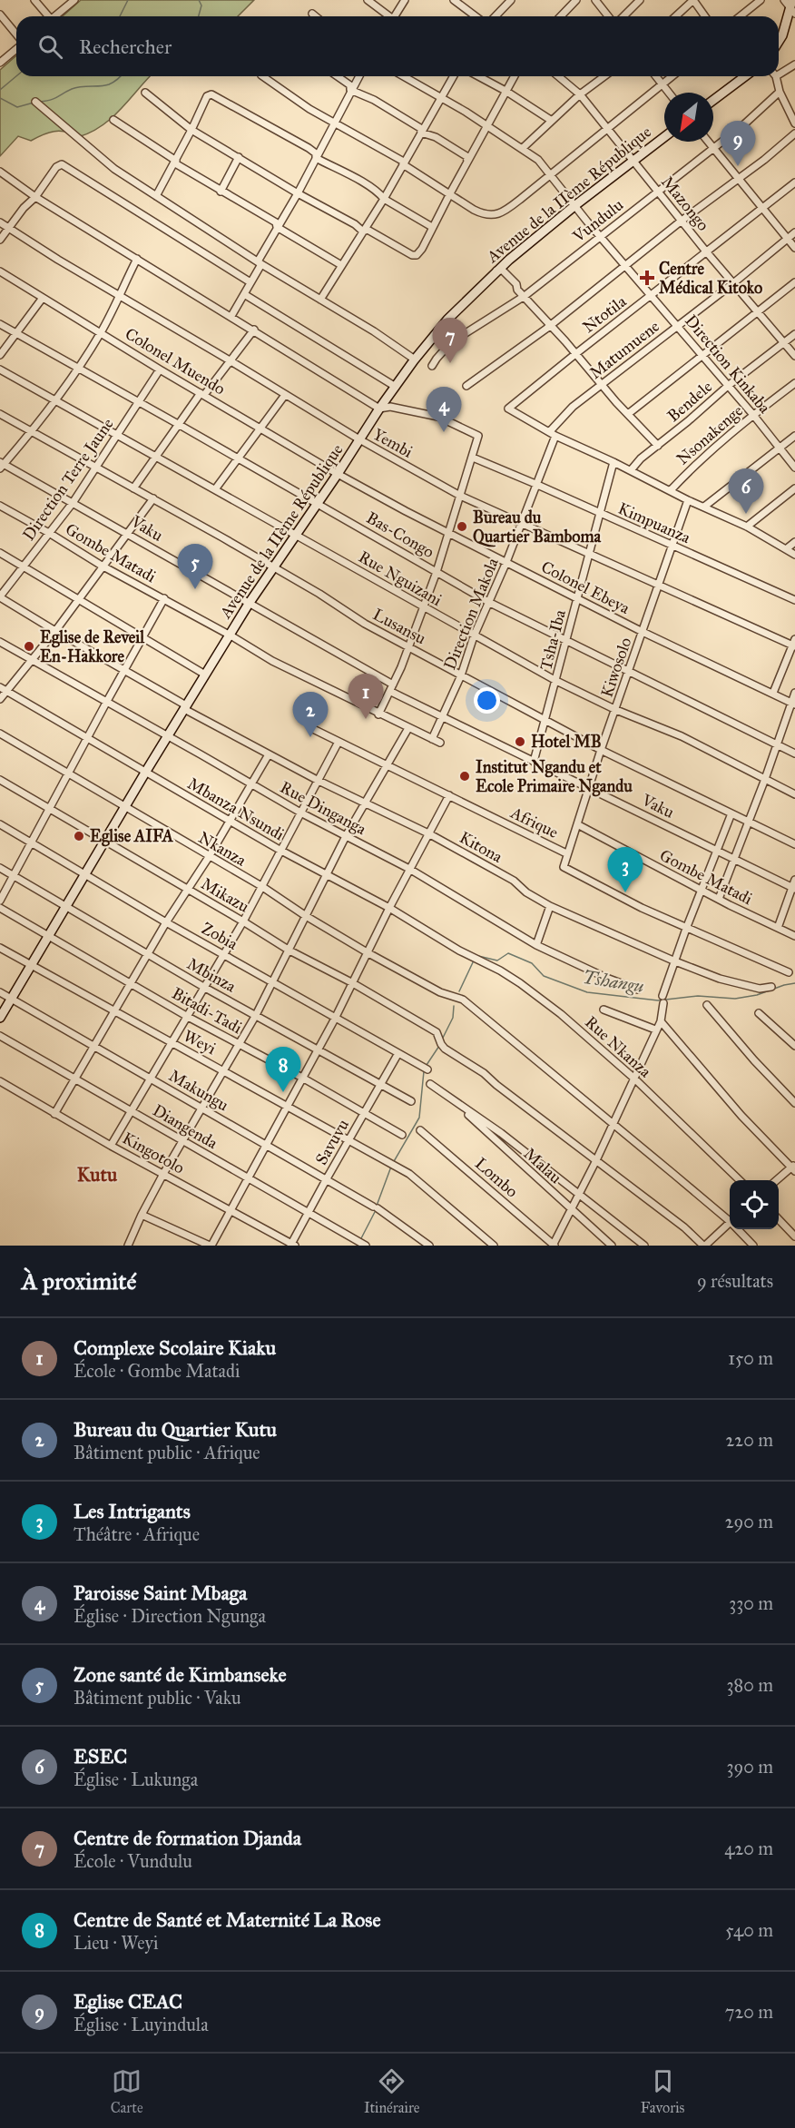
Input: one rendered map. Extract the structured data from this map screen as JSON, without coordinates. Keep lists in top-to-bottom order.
{
  "streets": {
    "street": [
      "Avenue de la IIème République",
      "Mazongo",
      "Vundulu",
      "Ntotila",
      "Matumuene",
      "Colonel Muendo",
      "Direction Kinkaba",
      "Bendele",
      "Nsonakenge",
      "Yembi",
      "Direction Terre Jaune",
      "Kimpuanza",
      "Vaku",
      "Bas-Congo",
      "Gombe Matadi",
      "Rue Nguizani",
      "Colonel Ebeya",
      "Direction Makola",
      "Lusansu",
      "Tsha-Iba",
      "Kiwosolo",
      "Rue Dinganga",
      "Mbanza Nsundi",
      "Afrique",
      "Kitona",
      "Nkanza",
      "Mikazu",
      "Zobia",
      "Mbinza",
      "Bitadi-Tadi",
      "Weyi",
      "Rue Nkanza",
      "Makungu",
      "Diangenda",
      "Savuvu",
      "Kingotolo",
      "Malau",
      "Lombo"
    ]
  },
  "crossings": [
    ["Avenue de la IIème République", "Mazongo"],
    ["Avenue de la IIème République", "Colonel Muendo"],
    ["Avenue de la IIème République", "Direction Kinkaba"],
    ["Avenue de la IIème République", "Yembi"],
    ["Avenue de la IIème République", "Vaku"],
    ["Avenue de la IIème République", "Bas-Congo"],
    ["Avenue de la IIème République", "Gombe Matadi"],
    ["Avenue de la IIème République", "Rue Nguizani"],
    ["Avenue de la IIème République", "Colonel Ebeya"],
    ["Avenue de la IIème République", "Lusansu"],
    ["Avenue de la IIème République", "Rue Dinganga"],
    ["Avenue de la IIème République", "Mbanza Nsundi"],
    ["Avenue de la IIème République", "Kitona"],
    ["Avenue de la IIème République", "Nkanza"],
    ["Avenue de la IIème République", "Mikazu"],
    ["Avenue de la IIème République", "Zobia"],
    ["Avenue de la IIème République", "Mbinza"],
    ["Avenue de la IIème République", "Bitadi-Tadi"],
    ["Avenue de la IIème République", "Weyi"],
    ["Avenue de la IIème République", "Makungu"],
    ["Mazongo", "Vundulu"],
    ["Mazongo", "Ntotila"],
    ["Mazongo", "Matumuene"],
    ["Mazongo", "Bendele"],
    ["Vundulu", "Direction Kinkaba"],
    ["Ntotila", "Matumuene"],
    ["Ntotila", "Direction Kinkaba"],
    ["Ntotila", "Direction Makola"],
    ["Matumuene", "Direction Kinkaba"],
    ["Matumuene", "Direction Makola"],
    ["Colonel Muendo", "Direction Terre Jaune"],
    ["Colonel Muendo", "Colonel Ebeya"],
    ["Direction Kinkaba", "Bendele"],
    ["Direction Kinkaba", "Nsonakenge"],
    ["Yembi", "Direction Makola"],
    ["Yembi", "Tsha-Iba"],
    ["Yembi", "Kiwosolo"],
    ["Direction Terre Jaune", "Vaku"],
    ["Direction Terre Jaune", "Bas-Congo"],
    ["Direction Terre Jaune", "Gombe Matadi"],
    ["Direction Terre Jaune", "Rue Nguizani"],
    ["Direction Terre Jaune", "Lusansu"],
    ["Direction Terre Jaune", "Kitona"],
    ["Kimpuanza", "Direction Makola"],
    ["Kimpuanza", "Tsha-Iba"],
    ["Kimpuanza", "Kiwosolo"],
    ["Vaku", "Direction Makola"],
    ["Vaku", "Tsha-Iba"],
    ["Vaku", "Kiwosolo"],
    ["Bas-Congo", "Direction Makola"],
    ["Bas-Congo", "Tsha-Iba"],
    ["Bas-Congo", "Kiwosolo"],
    ["Gombe Matadi", "Direction Makola"],
    ["Gombe Matadi", "Kiwosolo"],
    ["Rue Nguizani", "Direction Makola"],
    ["Rue Nguizani", "Tsha-Iba"],
    ["Rue Nguizani", "Kiwosolo"],
    ["Colonel Ebeya", "Direction Makola"],
    ["Colonel Ebeya", "Tsha-Iba"],
    ["Colonel Ebeya", "Kiwosolo"],
    ["Direction Makola", "Lusansu"],
    ["Lusansu", "Tsha-Iba"],
    ["Lusansu", "Kiwosolo"],
    ["Kiwosolo", "Afrique"],
    ["Mbanza Nsundi", "Rue Nkanza"],
    ["Zobia", "Savuvu"],
    ["Mbinza", "Savuvu"],
    ["Bitadi-Tadi", "Savuvu"],
    ["Weyi", "Savuvu"],
    ["Makungu", "Savuvu"],
    ["Diangenda", "Savuvu"],
    ["Savuvu", "Kingotolo"]
  ],
  "districts": ["Kutu"],
  "water": ["Tshangu"],
  "places": {
    "health": ["Centre Médical Kitoko"],
    "other": [
      "Bureau du Quartier Bamboma",
      "Eglise de Reveil En-Hakkore",
      "Hotel MB",
      "Institut Ngandu et Ecole Primaire Ngandu",
      "Eglise AIFA"
    ]
  },
  "north": "bottom left",
  "page": {
    "search": "Rechercher",
    "pins": [
      "9",
      "7",
      "4",
      "6",
      "5",
      "1",
      "2",
      "3",
      "8"
    ],
    "heading": ["À proximité", "9 résultats"],
    "list": [
      {
        "mark": "1",
        "name": "Complexe Scolaire Kiaku",
        "note": "École · Gombe Matadi",
        "value": "150 m"
      },
      {
        "mark": "2",
        "name": "Bureau du Quartier Kutu",
        "note": "Bâtiment public · Afrique",
        "value": "220 m"
      },
      {
        "mark": "3",
        "name": "Les Intrigants",
        "note": "Théâtre · Afrique",
        "value": "290 m"
      },
      {
        "mark": "4",
        "name": "Paroisse Saint Mbaga",
        "note": "Église · Direction Ngunga",
        "value": "330 m"
      },
      {
        "mark": "5",
        "name": "Zone santé de Kimbanseke",
        "note": "Bâtiment public · Vaku",
        "value": "380 m"
      },
      {
        "mark": "6",
        "name": "ESEC",
        "note": "Église · Lukunga",
        "value": "390 m"
      },
      {
        "mark": "7",
        "name": "Centre de formation Djanda",
        "note": "École · Vundulu",
        "value": "420 m"
      },
      {
        "mark": "8",
        "name": "Centre de Santé et Maternité La Rose",
        "note": "Lieu · Weyi",
        "value": "540 m"
      },
      {
        "mark": "9",
        "name": "Eglise CEAC",
        "note": "Église · Luyindula",
        "value": "720 m"
      }
    ],
    "nav": ["Carte", "Itinéraire", "Favoris"]
  }
}
